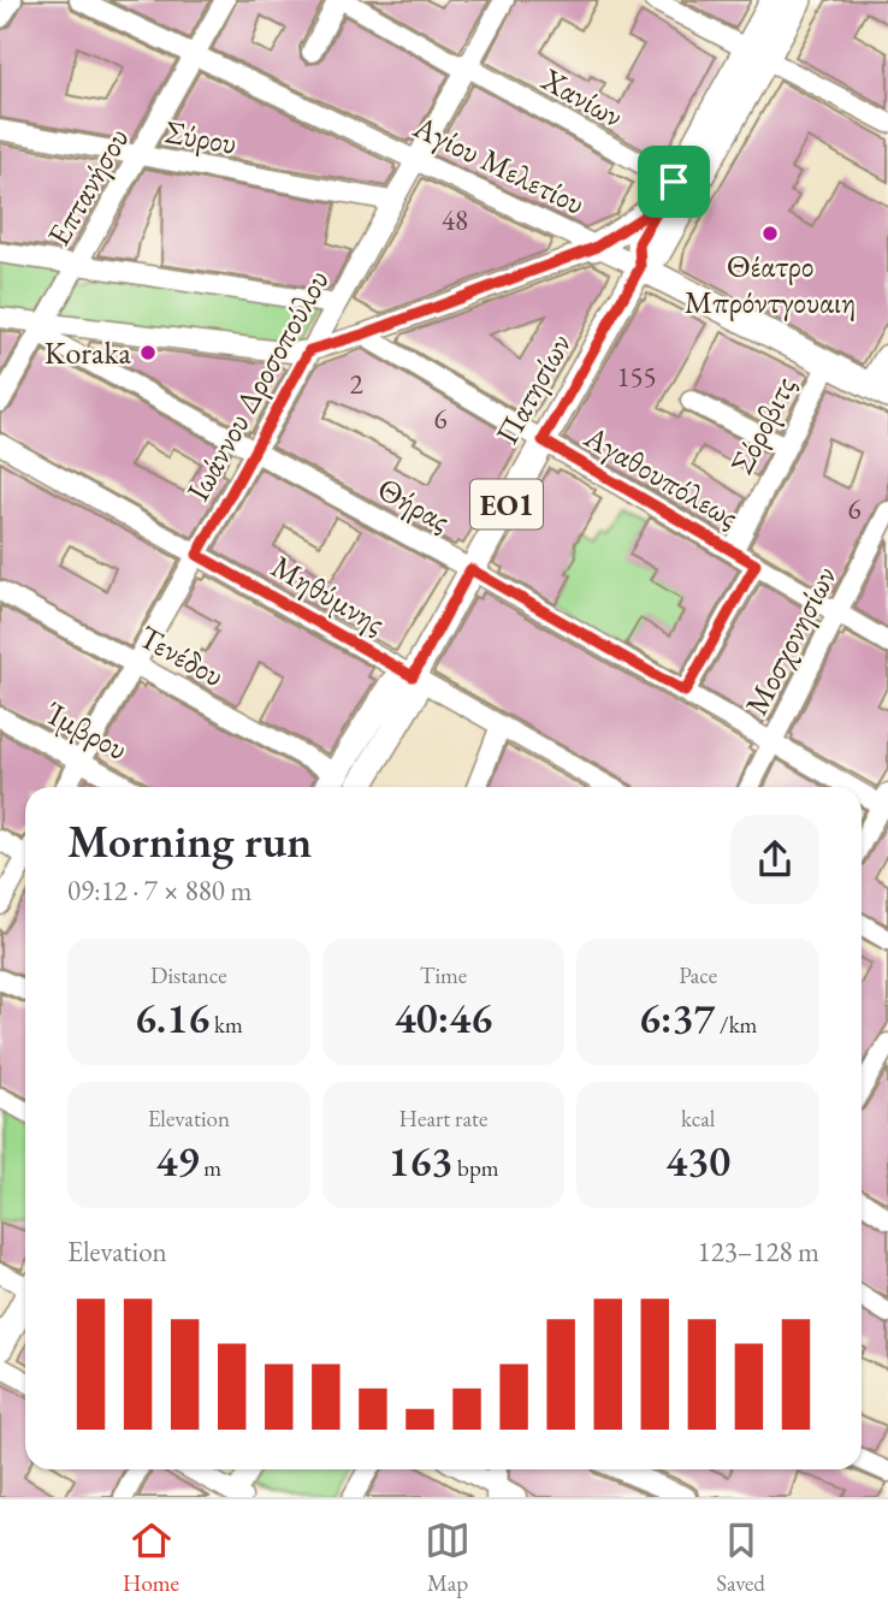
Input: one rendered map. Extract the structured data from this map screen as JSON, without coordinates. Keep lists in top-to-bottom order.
{
  "streets": {
    "main road": ["Αγίου Μελετίου", "Πατησίων", "ΕΟ1"],
    "street": [
      "Χανίων",
      "Σύρου",
      "Επτανήσου",
      "Ιωάννου Δροσοπούλου",
      "Σόροβιτς",
      "Αγαθουπόλεως",
      "Θήρας",
      "Μηθύμνης",
      "Μοσχονησίων",
      "Τενέδου",
      "Ίμβρου"
    ]
  },
  "crossings": [
    ["Χανίων", "Ιωάννου Δροσοπούλου"],
    ["Χανίων", "Πατησίων"],
    ["Σύρου", "Επτανήσου"],
    ["Σύρου", "Ιωάννου Δροσοπούλου"],
    ["Αγίου Μελετίου", "Επτανήσου"],
    ["Αγίου Μελετίου", "Ιωάννου Δροσοπούλου"],
    ["Αγίου Μελετίου", "Πατησίων"],
    ["Επτανήσου", "Θήρας"],
    ["Ιωάννου Δροσοπούλου", "Θήρας"],
    ["Ιωάννου Δροσοπούλου", "Μηθύμνης"],
    ["Ιωάννου Δροσοπούλου", "Τενέδου"],
    ["Ιωάννου Δροσοπούλου", "Ίμβρου"],
    ["Πατησίων", "Αγαθουπόλεως"],
    ["Πατησίων", "Θήρας"],
    ["Πατησίων", "Μηθύμνης"],
    ["Πατησίων", "Τενέδου"],
    ["Σόροβιτς", "Αγαθουπόλεως"],
    ["Αγαθουπόλεως", "Μοσχονησίων"],
    ["Θήρας", "Μοσχονησίων"]
  ],
  "places": ["Θέατρο Μπρόντγουαιη", "Koraka"],
  "house_numbers": [
    "48",
    "155",
    "2",
    "6",
    "6"
  ],
  "page": {
    "heading": ["Morning run", "09:12 · 7 × 880 m"],
    "stats": [
      ["Distance", "6.16 km"],
      ["Time", "40:46"],
      ["Pace", "6:37 /km"],
      ["Elevation", "49 m"],
      ["Heart rate", "163 bpm"],
      ["kcal", "430"]
    ],
    "chart": ["Elevation", "123–128 m"],
    "tabs": ["Home", "Map", "Saved"]
  }
}
